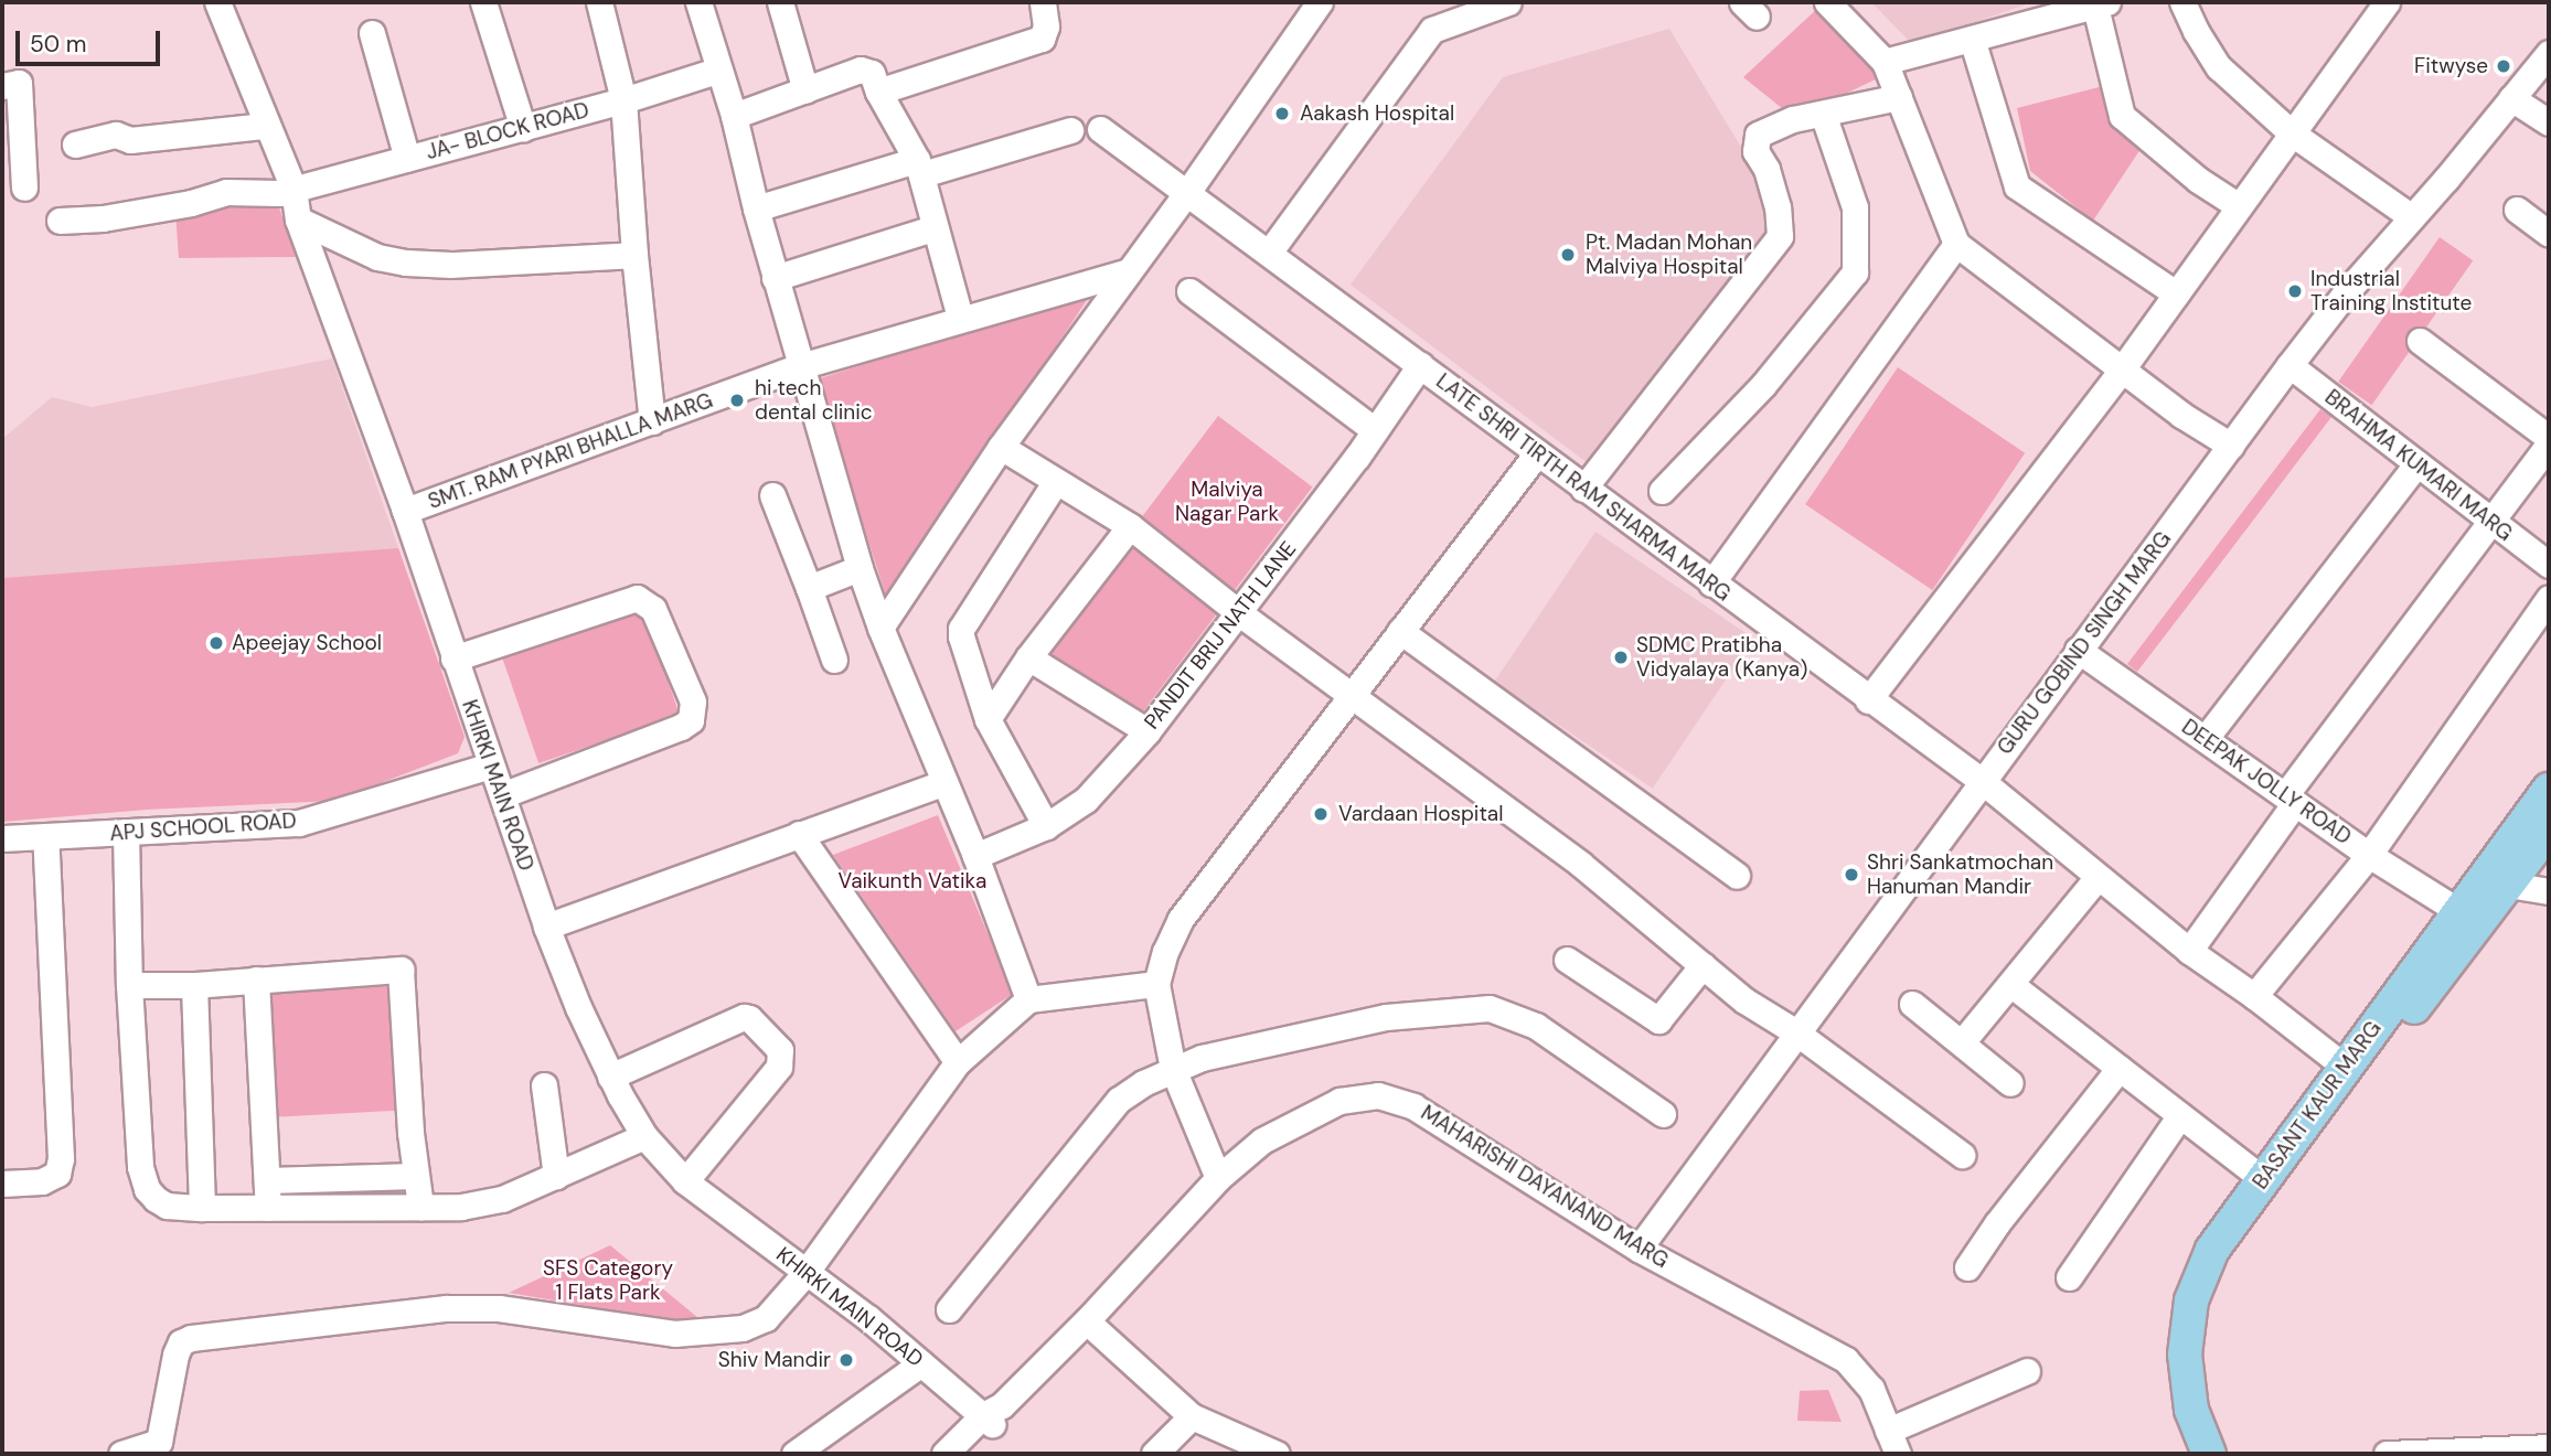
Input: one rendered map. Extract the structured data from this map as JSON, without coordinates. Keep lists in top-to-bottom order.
{
  "streets": {
    "main road": ["BASANT KAUR MARG"],
    "street": [
      "JA- BLOCK ROAD",
      "SMT. RAM PYARI BHALLA MARG",
      "BRAHMA KUMARI MARG",
      "LATE SHRI TIRTH RAM SHARMA MARG",
      "PANDIT BRIJ NATH LANE",
      "GURU GOBIND SINGH MARG",
      "DEEPAK JOLLY ROAD",
      "KHIRKI MAIN ROAD",
      "APJ SCHOOL ROAD",
      "MAHARISHI DAYANAND MARG"
    ]
  },
  "crossings": [
    ["JA- BLOCK ROAD", "KHIRKI MAIN ROAD"],
    ["SMT. RAM PYARI BHALLA MARG", "KHIRKI MAIN ROAD"],
    ["BRAHMA KUMARI MARG", "GURU GOBIND SINGH MARG"],
    ["LATE SHRI TIRTH RAM SHARMA MARG", "PANDIT BRIJ NATH LANE"],
    ["LATE SHRI TIRTH RAM SHARMA MARG", "GURU GOBIND SINGH MARG"],
    ["LATE SHRI TIRTH RAM SHARMA MARG", "BASANT KAUR MARG"],
    ["GURU GOBIND SINGH MARG", "DEEPAK JOLLY ROAD"],
    ["GURU GOBIND SINGH MARG", "MAHARISHI DAYANAND MARG"],
    ["DEEPAK JOLLY ROAD", "BASANT KAUR MARG"],
    ["KHIRKI MAIN ROAD", "APJ SCHOOL ROAD"],
    ["KHIRKI MAIN ROAD", "MAHARISHI DAYANAND MARG"]
  ],
  "parks": ["Malviya Nagar Park", "Vaikunth Vatika", "SFS Category 1 Flats Park"],
  "places": [
    "Fitwyse",
    "Aakash Hospital",
    "Pt. Madan Mohan Malviya Hospital",
    "Industrial Training Institute",
    "hi tech dental clinic",
    "Apeejay School",
    "SDMC Pratibha Vidyalaya (Kanya)",
    "Vardaan Hospital",
    "Shri Sankatmochan Hanuman Mandir",
    "Shiv Mandir"
  ],
  "scale_bar": "50 m"
}
